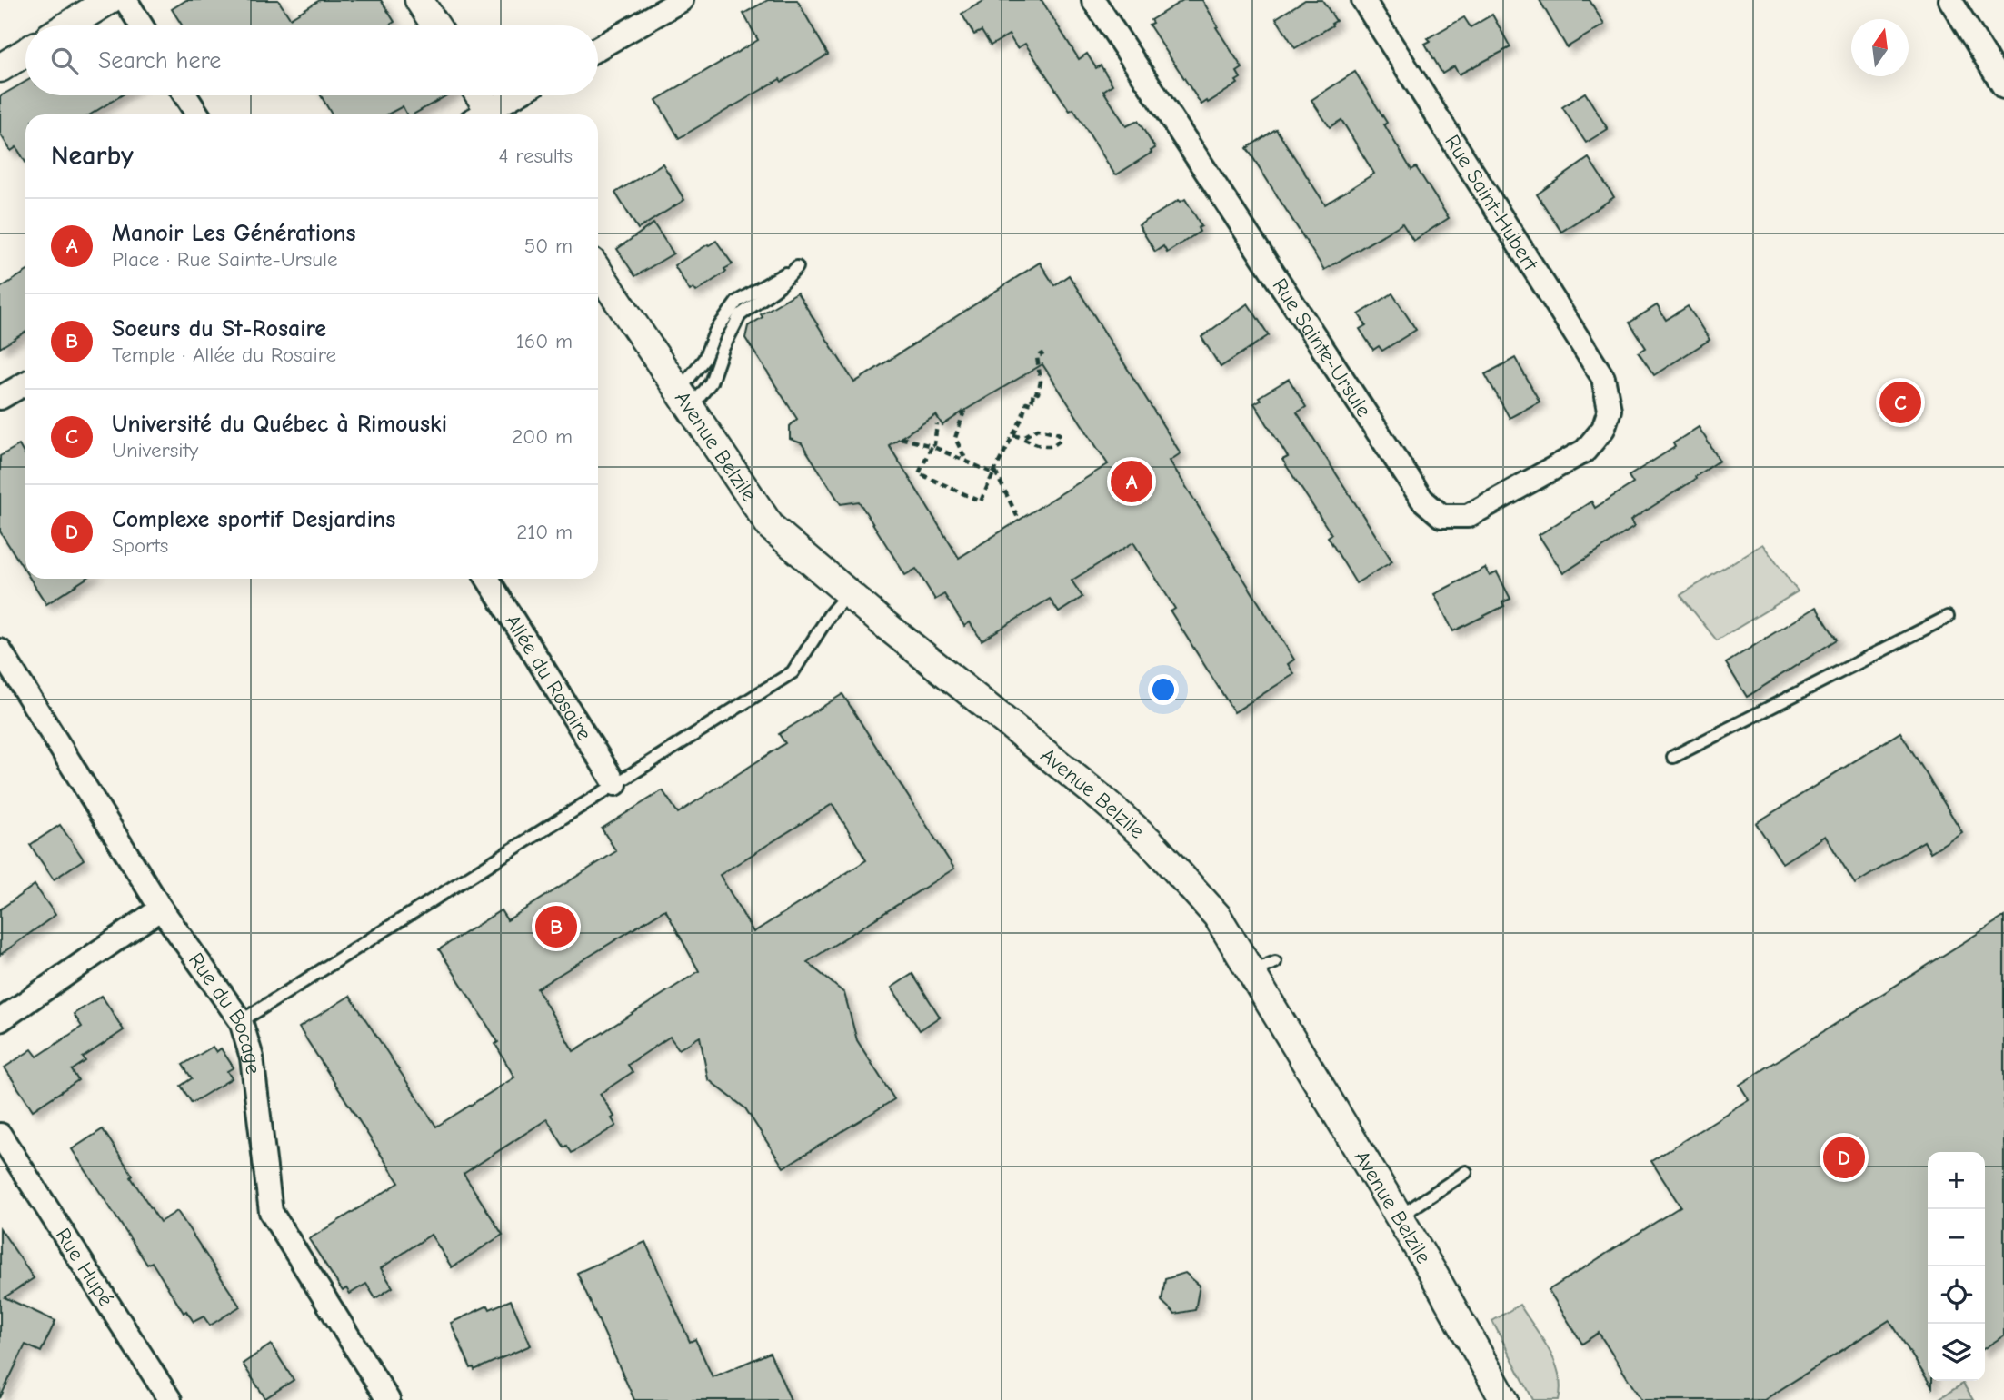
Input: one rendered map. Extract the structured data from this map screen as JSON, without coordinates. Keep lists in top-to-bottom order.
{
  "streets": {
    "street": [
      "Rue Saint-Hubert",
      "Rue Sainte-Ursule",
      "Avenue Belzile",
      "Allée du Rosaire",
      "Rue du Bocage",
      "Rue Hupé"
    ]
  },
  "crossings": [
    ["Rue Saint-Hubert", "Rue Sainte-Ursule"]
  ],
  "north": "top",
  "page": {
    "search": "Search here",
    "heading": ["Nearby", "4 results"],
    "list": [
      {
        "mark": "A",
        "name": "Manoir Les Générations",
        "note": "Place · Rue Sainte-Ursule",
        "value": "50 m"
      },
      {
        "mark": "B",
        "name": "Soeurs du St-Rosaire",
        "note": "Temple · Allée du Rosaire",
        "value": "160 m"
      },
      {
        "mark": "C",
        "name": "Université du Québec à Rimouski",
        "note": "University",
        "value": "200 m"
      },
      {
        "mark": "D",
        "name": "Complexe sportif Desjardins",
        "note": "Sports",
        "value": "210 m"
      }
    ],
    "pins": [
      "C",
      "A",
      "B",
      "D"
    ],
    "map_buttons": ["+", "−"]
  }
}
